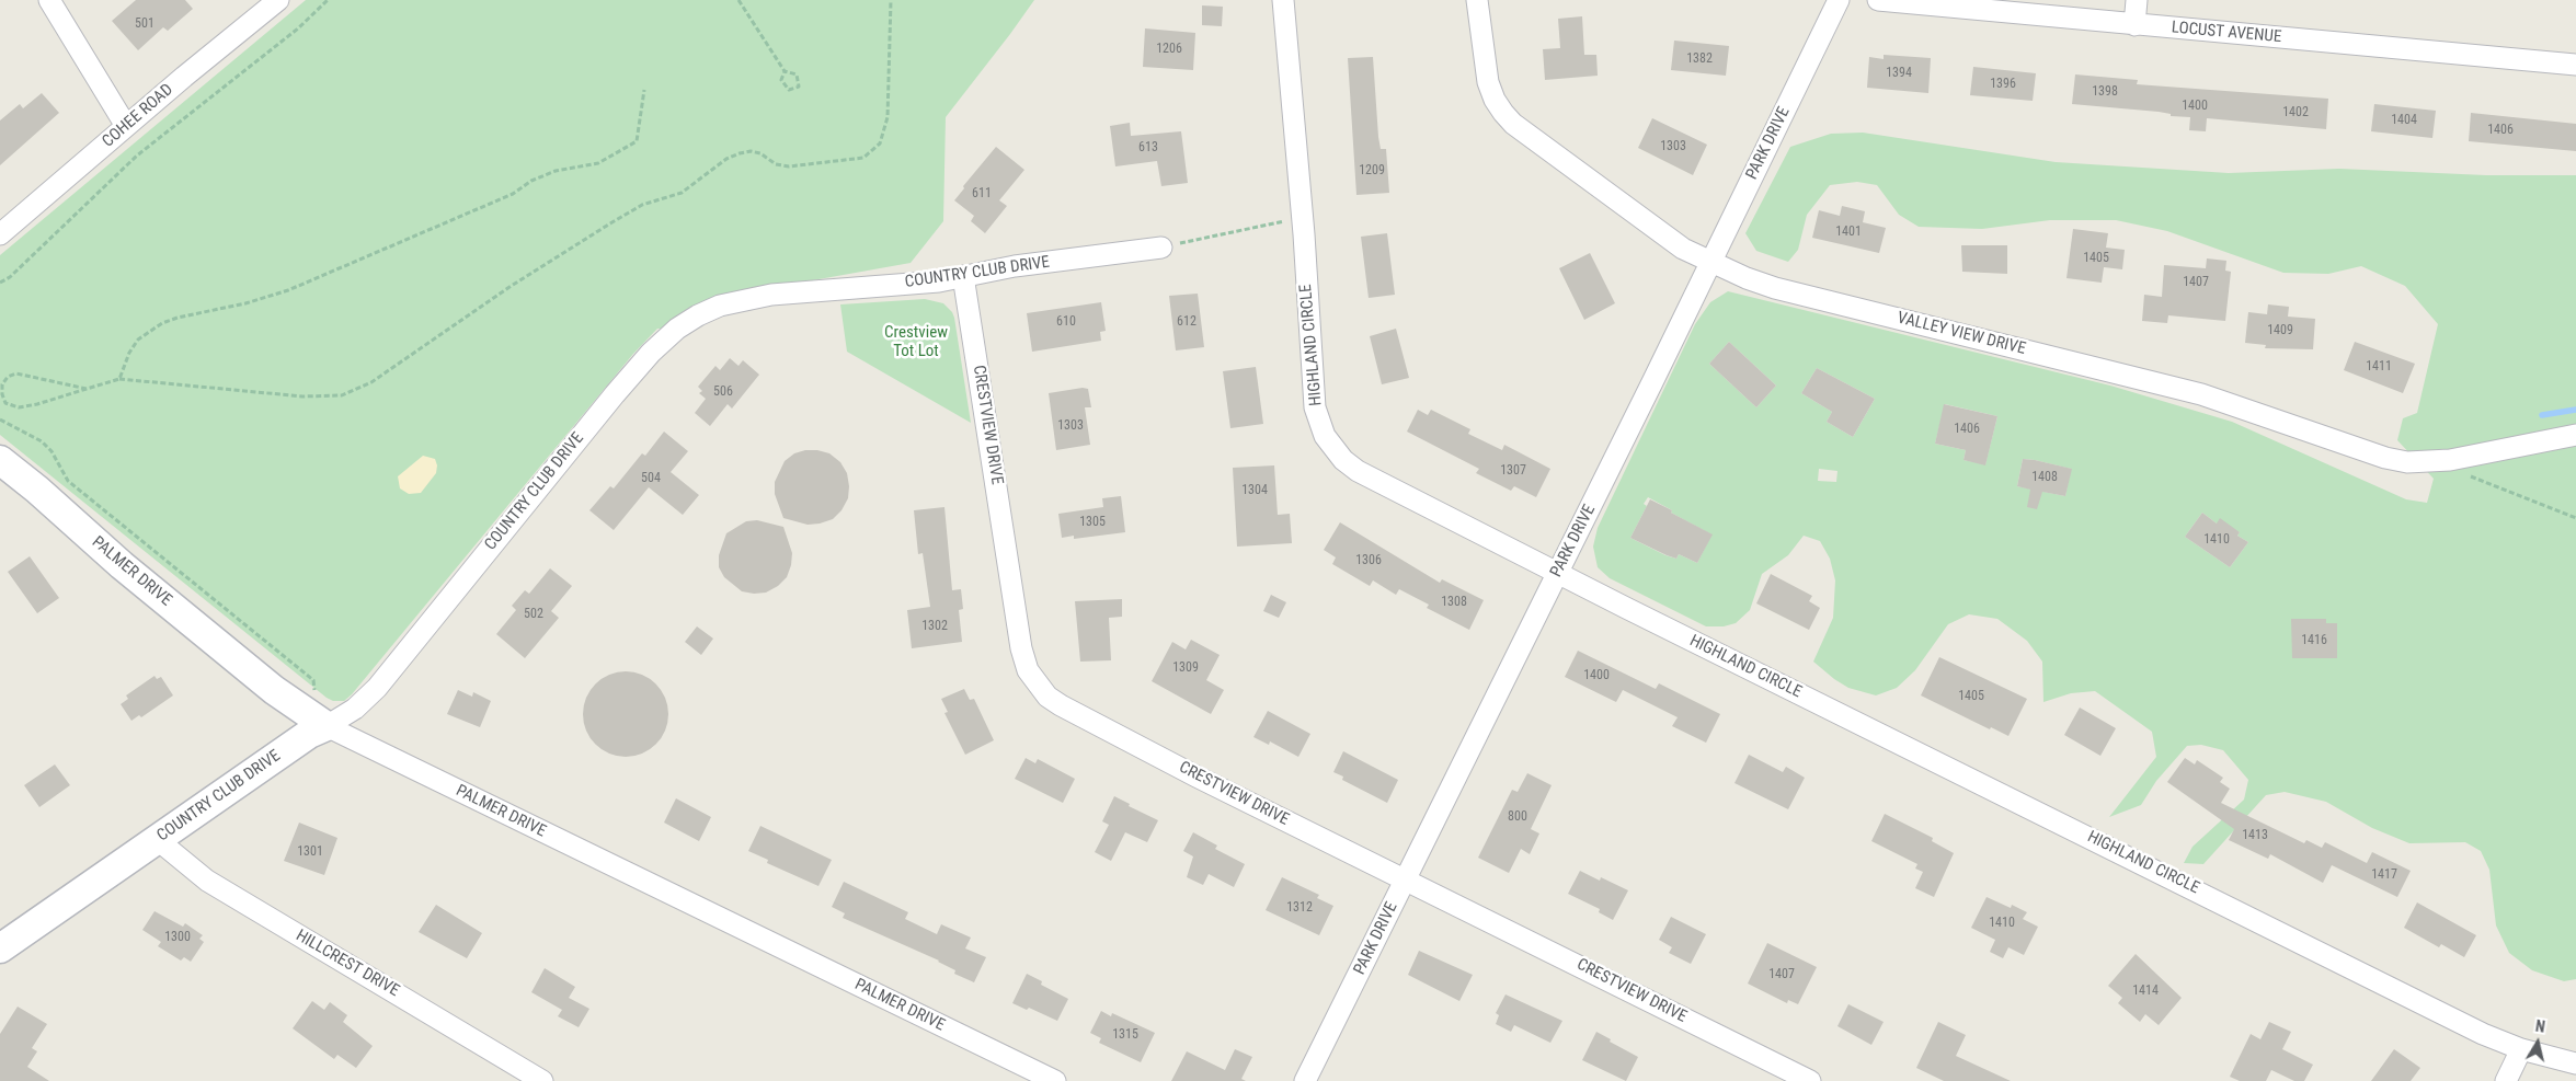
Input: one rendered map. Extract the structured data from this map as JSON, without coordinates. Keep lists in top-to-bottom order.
{
  "streets": {
    "street": [
      "LOCUST AVENUE",
      "COHEE ROAD",
      "PARK DRIVE",
      "COUNTRY CLUB DRIVE",
      "VALLEY VIEW DRIVE",
      "HIGHLAND CIRCLE",
      "CRESTVIEW DRIVE",
      "PALMER DRIVE",
      "HILLCREST DRIVE"
    ]
  },
  "crossings": [
    ["PARK DRIVE", "VALLEY VIEW DRIVE"],
    ["PARK DRIVE", "HIGHLAND CIRCLE"],
    ["PARK DRIVE", "CRESTVIEW DRIVE"],
    ["COUNTRY CLUB DRIVE", "CRESTVIEW DRIVE"],
    ["COUNTRY CLUB DRIVE", "PALMER DRIVE"],
    ["COUNTRY CLUB DRIVE", "HILLCREST DRIVE"]
  ],
  "parks": ["Crestview Tot Lot"],
  "house_numbers": [
    "501",
    "1206",
    "1382",
    "1394",
    "1396",
    "1398",
    "1400",
    "1402",
    "1404",
    "1406",
    "1303",
    "613",
    "1209",
    "611",
    "1401",
    "1405",
    "1407",
    "610",
    "612",
    "1409",
    "1411",
    "506",
    "1303",
    "1406",
    "1307",
    "1408",
    "504",
    "1304",
    "1305",
    "1410",
    "1306",
    "1308",
    "502",
    "1302",
    "1416",
    "1309",
    "1400",
    "1405",
    "800",
    "1413",
    "1301",
    "1417",
    "1312",
    "1410",
    "1300",
    "1407",
    "1414",
    "1315"
  ],
  "north": "top"
}
